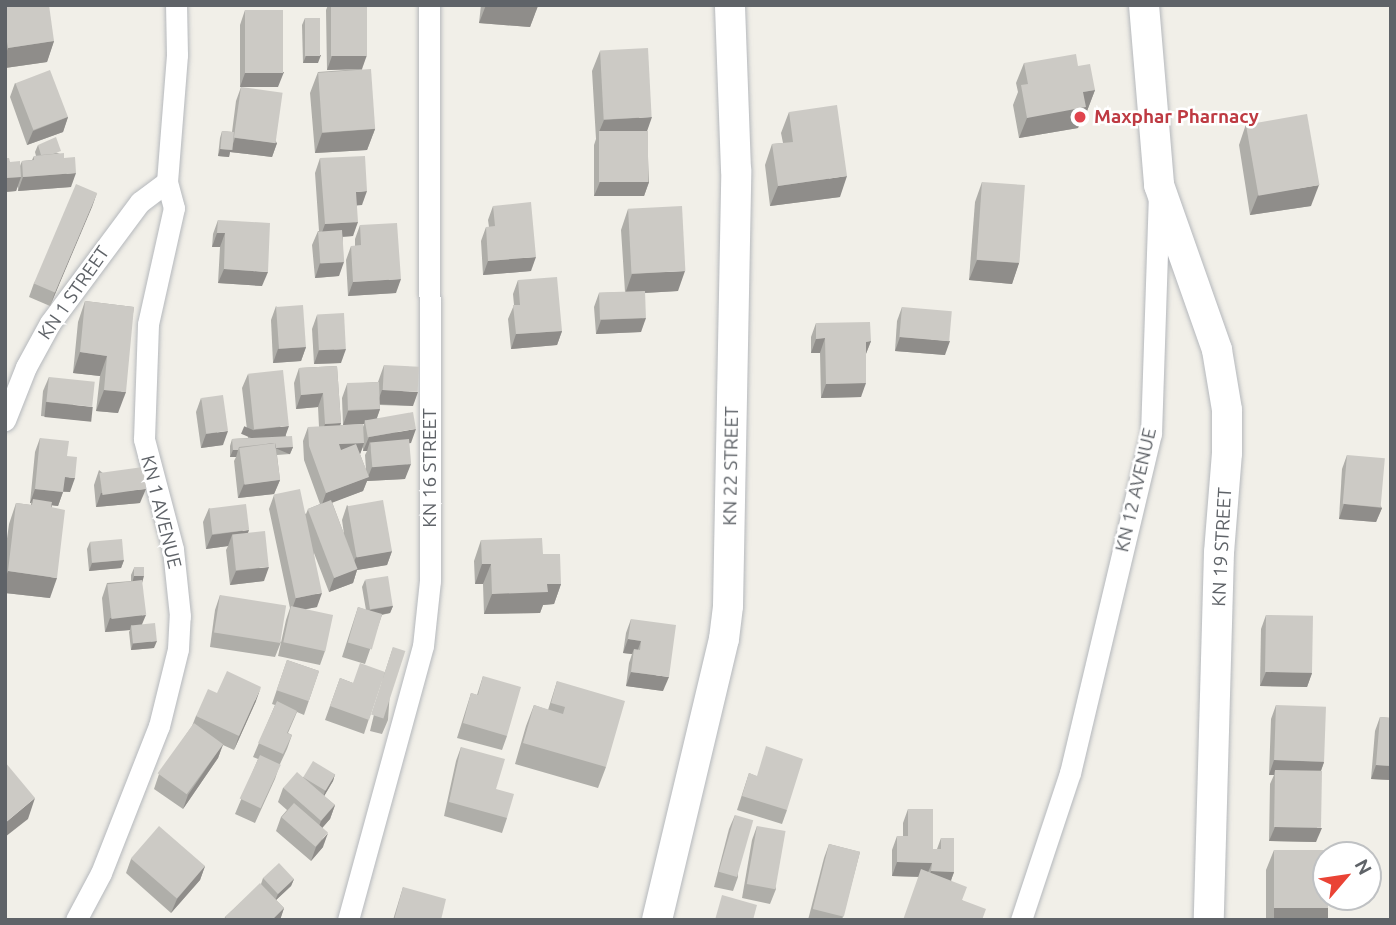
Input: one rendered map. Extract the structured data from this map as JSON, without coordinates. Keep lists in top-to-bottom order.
{
  "streets": {
    "street": [
      "KN 1 STREET",
      "KN 22 STREET",
      "KN 16 STREET",
      "KN 12 AVENUE",
      "KN 1 AVENUE",
      "KN 19 STREET"
    ]
  },
  "crossings": [
    ["KN 1 STREET", "KN 1 AVENUE"],
    ["KN 12 AVENUE", "KN 19 STREET"]
  ],
  "places": ["Maxphar Pharnacy"],
  "north": "top right"
}
